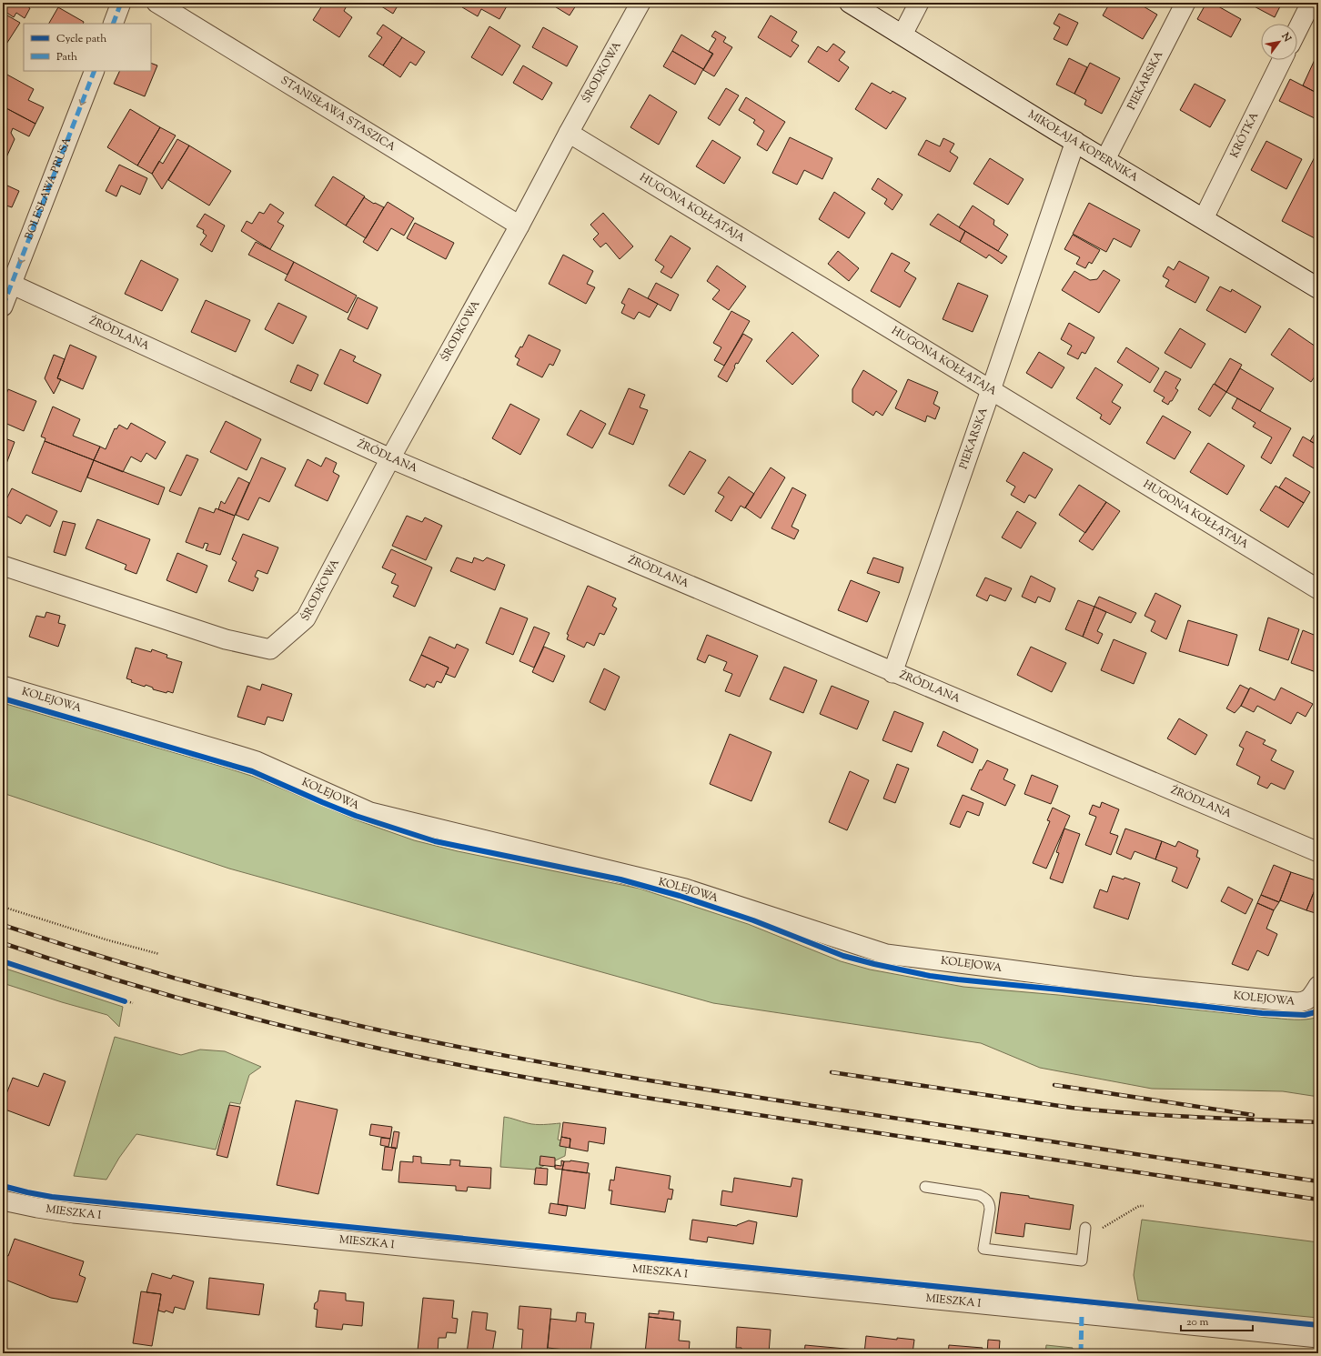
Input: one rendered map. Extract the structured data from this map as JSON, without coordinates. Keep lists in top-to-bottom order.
{
  "streets": {
    "street": [
      "ŚRODKOWA",
      "PIEKARSKA",
      "STANISŁAWA STASZICA",
      "KRÓTKA",
      "MIKOŁAJA KOPERNIKA",
      "BOLESŁAWA PRUSA",
      "HUGONA KOŁŁĄTAJA",
      "ŹRÓDLANA",
      "KOLEJOWA",
      "MIESZKA I"
    ]
  },
  "crossings": [
    ["ŚRODKOWA", "STANISŁAWA STASZICA"],
    ["ŚRODKOWA", "HUGONA KOŁŁĄTAJA"],
    ["ŚRODKOWA", "ŹRÓDLANA"],
    ["PIEKARSKA", "MIKOŁAJA KOPERNIKA"],
    ["PIEKARSKA", "HUGONA KOŁŁĄTAJA"],
    ["PIEKARSKA", "ŹRÓDLANA"],
    ["KRÓTKA", "MIKOŁAJA KOPERNIKA"],
    ["BOLESŁAWA PRUSA", "ŹRÓDLANA"]
  ],
  "one_way": ["BOLESŁAWA PRUSA"],
  "legend": ["Cycle path", "Path"],
  "scale_bar": "20 m",
  "north": "top right"
}
